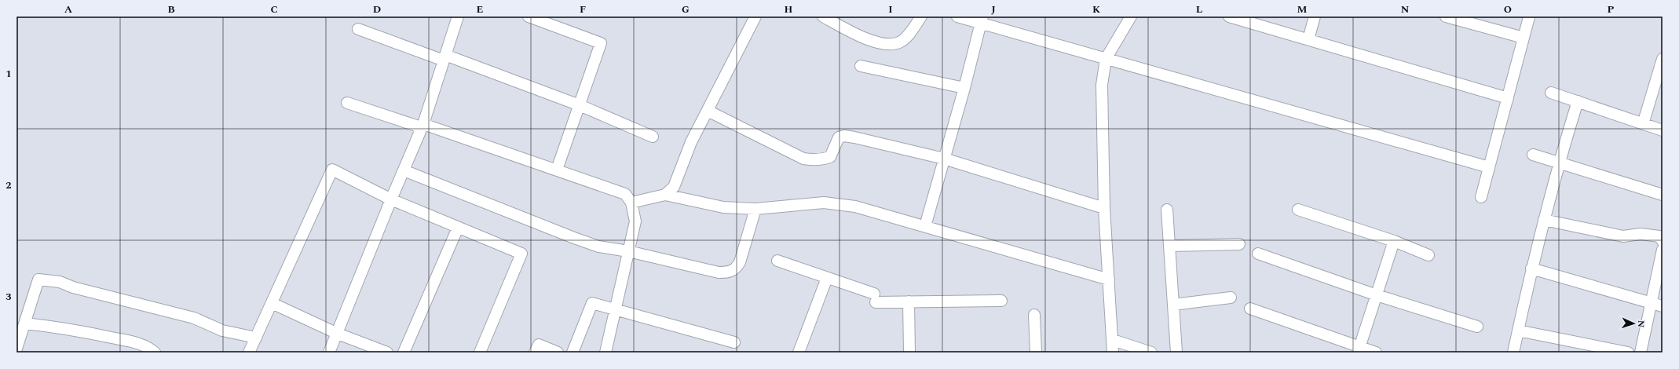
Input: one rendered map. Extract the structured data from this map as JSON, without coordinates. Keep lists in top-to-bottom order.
{
  "north": "right",
  "grid": {
    "columns": [
      "A",
      "B",
      "C",
      "D",
      "E",
      "F",
      "G",
      "H",
      "I",
      "J",
      "K",
      "L",
      "M",
      "N",
      "O",
      "P"
    ],
    "rows": ["1", "2", "3"]
  }
}
